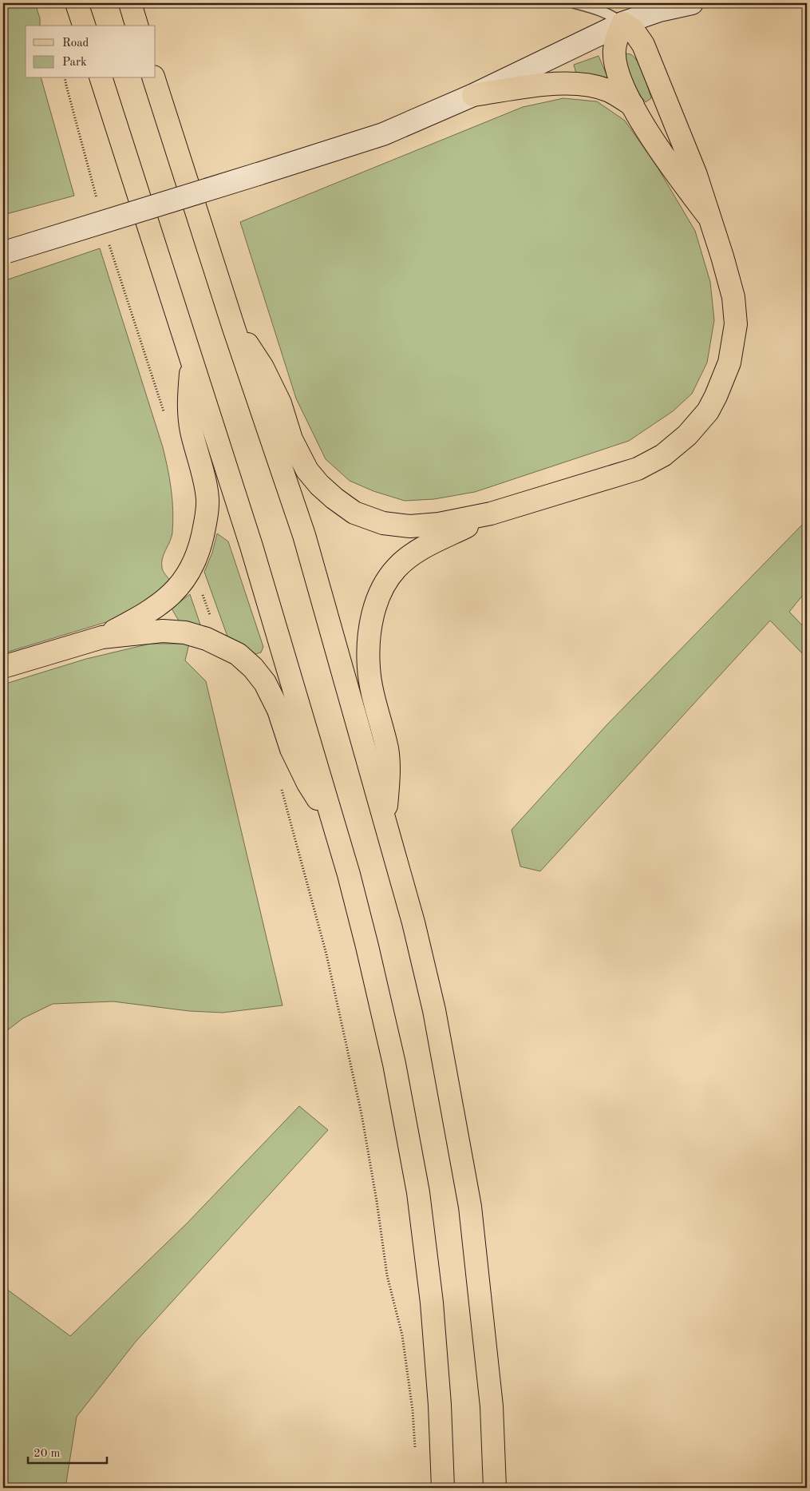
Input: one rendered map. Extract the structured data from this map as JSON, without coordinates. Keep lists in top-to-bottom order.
{
  "legend": ["Road", "Park"],
  "scale_bar": "20 m"
}
